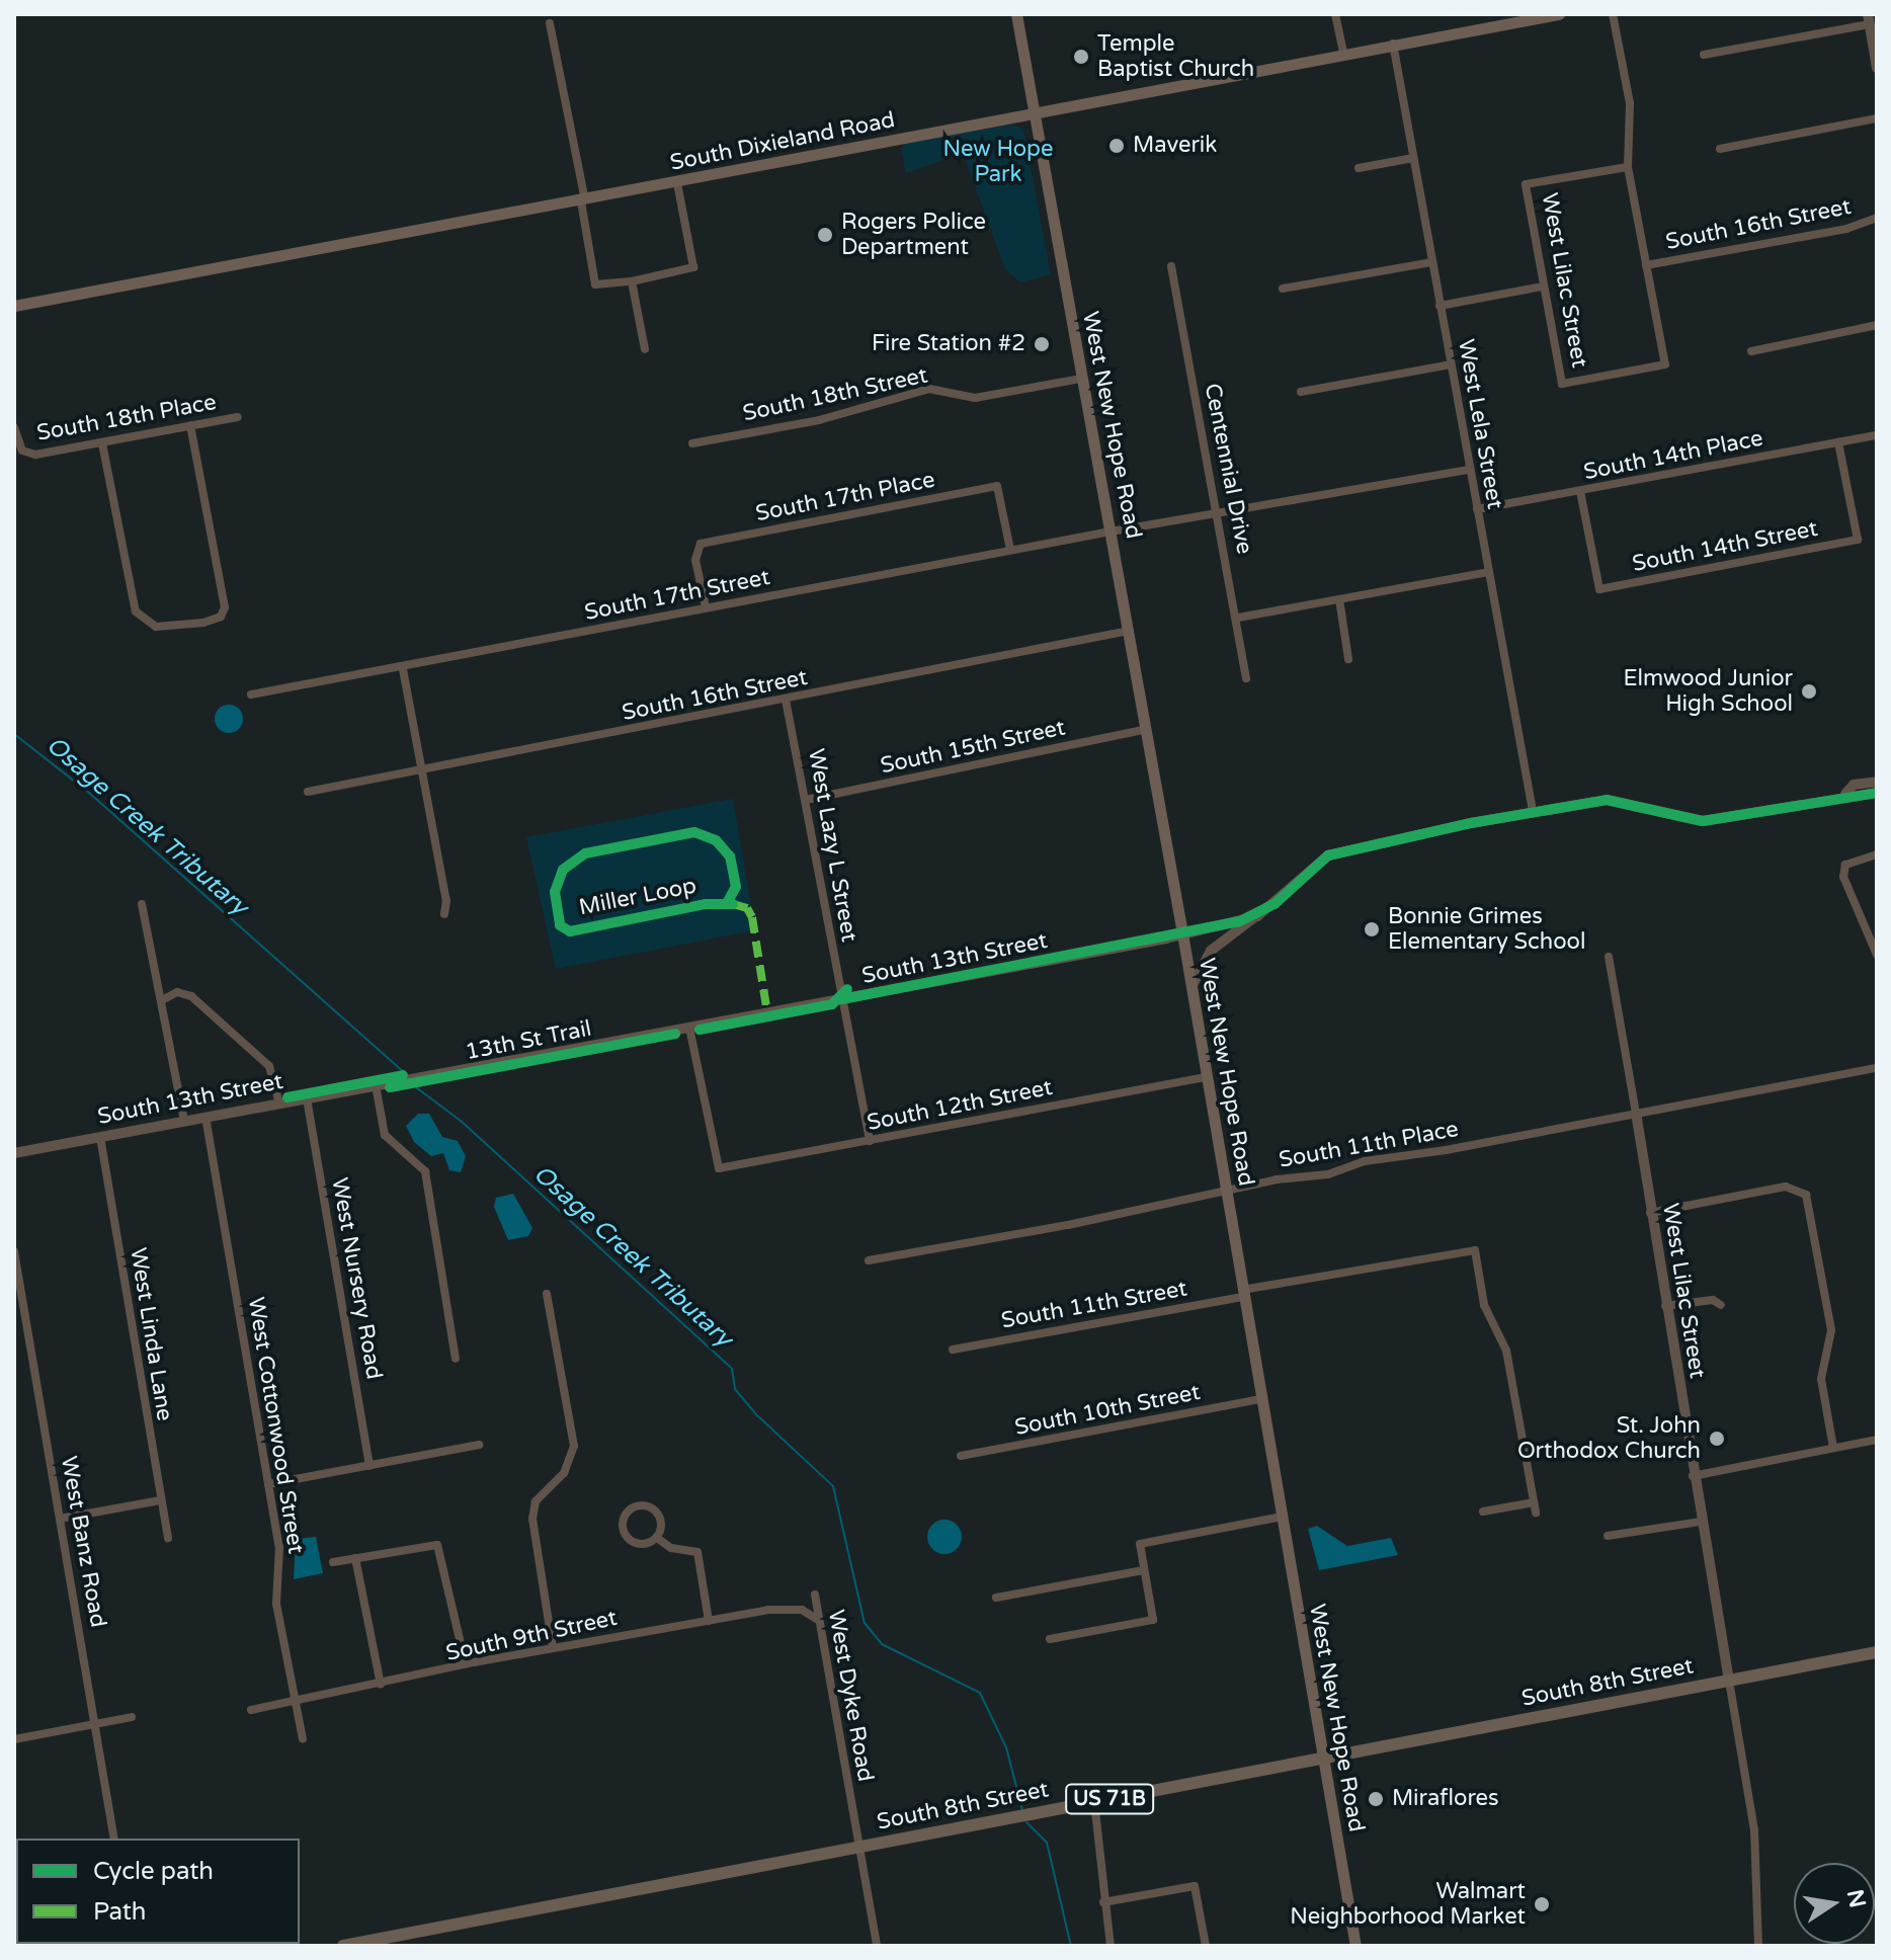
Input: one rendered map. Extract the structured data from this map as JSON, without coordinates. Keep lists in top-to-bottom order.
{
  "streets": {
    "main road": [
      "South Dixieland Road",
      "West New Hope Road",
      "South 8th Street",
      "US 71B"
    ],
    "street": [
      "South 16th Street",
      "West Lilac Street",
      "South 18th Street",
      "South 18th Place",
      "West Lela Street",
      "South 14th Place",
      "Centennial Drive",
      "South 17th Place",
      "South 14th Street",
      "South 17th Street",
      "South 15th Street",
      "West Lazy L Street",
      "South 13th Street",
      "South 12th Street",
      "South 11th Place",
      "West Nursery Road",
      "South 11th Street",
      "West Linda Lane",
      "South 10th Street",
      "West Cottonwood Street",
      "West Banz Road",
      "South 9th Street",
      "West Dyke Road"
    ],
    "cycle path": ["Miller Loop", "13th St Trail"]
  },
  "crossings": [
    ["South Dixieland Road", "West Lela Street"],
    ["South Dixieland Road", "West New Hope Road"],
    ["South 16th Street", "West Lilac Street"],
    ["South 16th Street", "West New Hope Road"],
    ["South 16th Street", "West Lazy L Street"],
    ["West Lilac Street", "South 11th Place"],
    ["West Lilac Street", "South 8th Street"],
    ["South 18th Street", "West New Hope Road"],
    ["West Lela Street", "South 14th Place"],
    ["West Lela Street", "South 13th Street"],
    ["West New Hope Road", "South 17th Street"],
    ["West New Hope Road", "South 15th Street"],
    ["West New Hope Road", "South 13th Street"],
    ["West New Hope Road", "South 12th Street"],
    ["West New Hope Road", "South 11th Place"],
    ["West New Hope Road", "South 11th Street"],
    ["West New Hope Road", "South 10th Street"],
    ["West New Hope Road", "South 8th Street"],
    ["South 14th Place", "South 14th Street"],
    ["South 17th Place", "South 17th Street"],
    ["South 15th Street", "West Lazy L Street"],
    ["West Lazy L Street", "South 13th Street"],
    ["West Lazy L Street", "South 12th Street"],
    ["South 13th Street", "South 12th Street"],
    ["South 13th Street", "West Nursery Road"],
    ["South 13th Street", "West Linda Lane"],
    ["South 13th Street", "West Cottonwood Street"],
    ["West Cottonwood Street", "South 9th Street"],
    ["South 9th Street", "West Dyke Road"],
    ["South 8th Street", "West Dyke Road"]
  ],
  "water": ["Osage Creek Tributary"],
  "parks": ["New Hope Park"],
  "places": [
    "Temple Baptist Church",
    "Maverik",
    "Rogers Police Department",
    "Fire Station #2",
    "Elmwood Junior High School",
    "Bonnie Grimes Elementary School",
    "St. John Orthodox Church",
    "Miraflores",
    "Walmart Neighborhood Market"
  ],
  "legend": ["Cycle path", "Path"],
  "north": "right"
}
